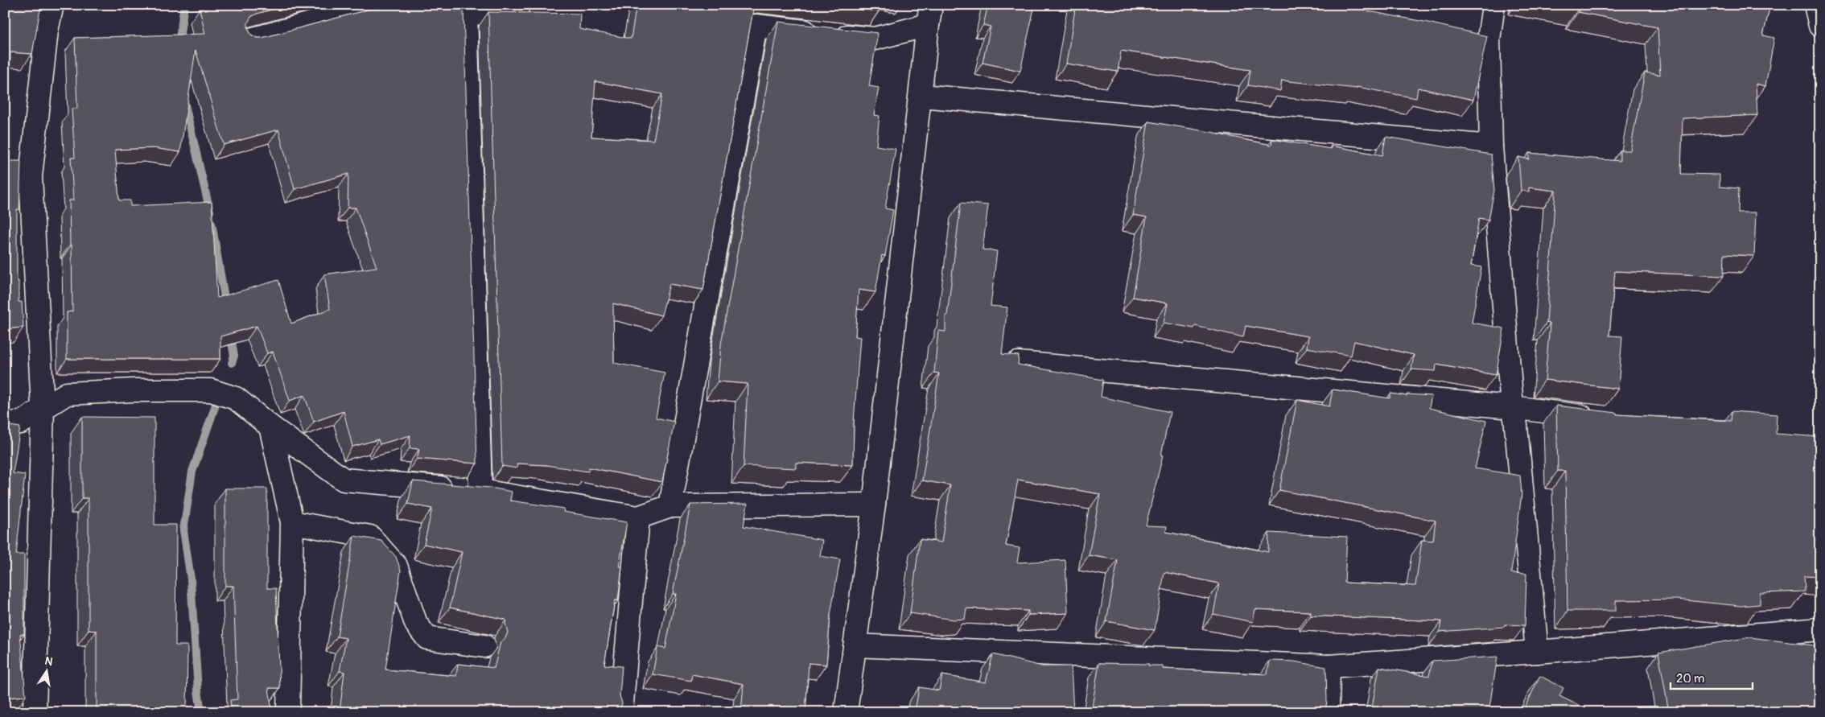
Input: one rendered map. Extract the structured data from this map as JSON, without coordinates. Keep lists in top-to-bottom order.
{
  "scale_bar": "20 m",
  "north": "top"
}
